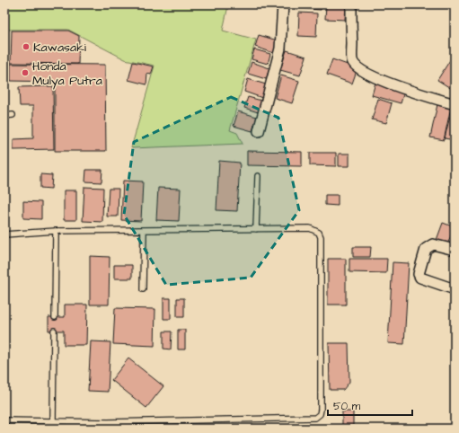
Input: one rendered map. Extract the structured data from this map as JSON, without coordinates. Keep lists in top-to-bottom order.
{
  "places": ["Kawasaki", "Honda Mulya Putra"],
  "scale_bar": "50 m"
}
